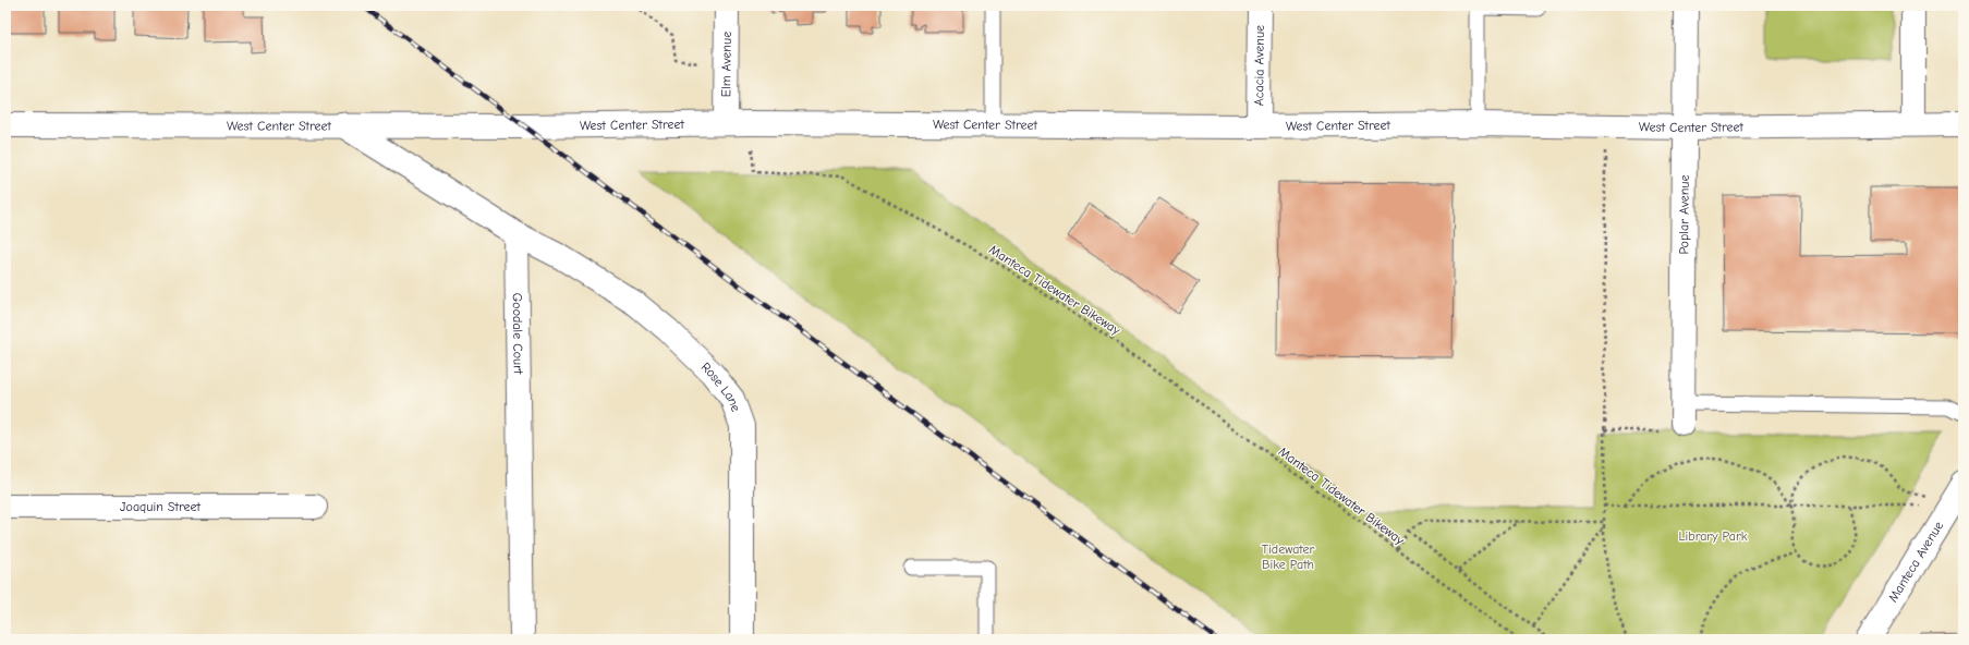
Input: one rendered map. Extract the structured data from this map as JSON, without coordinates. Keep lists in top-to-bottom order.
{
  "streets": {
    "street": [
      "Elm Avenue",
      "Acacia Avenue",
      "West Center Street",
      "Poplar Avenue",
      "Goodale Court",
      "Rose Lane",
      "Joaquin Street",
      "Manteca Avenue"
    ],
    "path": ["Manteca Tidewater Bikeway"]
  },
  "crossings": [
    ["Elm Avenue", "West Center Street"],
    ["Acacia Avenue", "West Center Street"],
    ["West Center Street", "Poplar Avenue"],
    ["West Center Street", "Manteca Tidewater Bikeway"],
    ["Goodale Court", "Rose Lane"]
  ],
  "parks": ["Library Park", "Tidewater Bike Path"]
}
